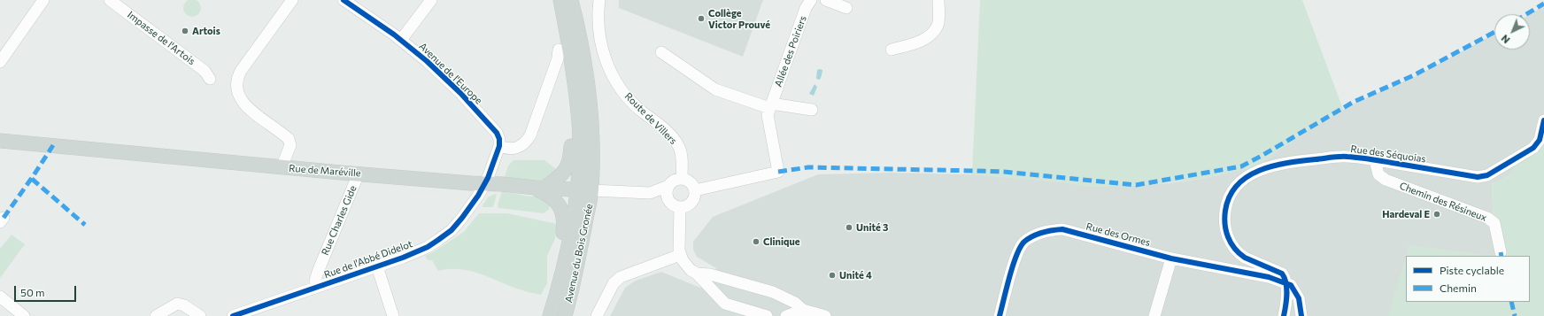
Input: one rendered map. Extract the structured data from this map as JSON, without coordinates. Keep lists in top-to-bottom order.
{
  "streets": {
    "main road": ["Rue de Maréville", "Avenue du Bois Gronée"],
    "street": [
      "Impasse de l'Artois",
      "Allée des Poiriers",
      "Avenue de l'Europe",
      "Route de Villers",
      "Rue des Séquoias",
      "Chemin des Résineux",
      "Rue Charles Gide",
      "Rue des Ormes",
      "Rue de l'Abbé Didelot"
    ]
  },
  "crossings": [
    ["Allée des Poiriers", "Route de Villers"],
    ["Allée des Poiriers", "Rue de Maréville"],
    ["Route de Villers", "Rue de Maréville"],
    ["Rue des Séquoias", "Chemin des Résineux"],
    ["Rue des Séquoias", "Rue des Ormes"],
    ["Rue de Maréville", "Rue Charles Gide"],
    ["Rue de Maréville", "Avenue du Bois Gronée"],
    ["Rue de Maréville", "Rue de l'Abbé Didelot"],
    ["Rue Charles Gide", "Rue de l'Abbé Didelot"]
  ],
  "places": [
    "Collège Victor Prouvé",
    "Artois",
    "Hardeval E",
    "Unité 3",
    "Clinique",
    "Unité 4"
  ],
  "legend": ["Piste cyclable", "Chemin"],
  "scale_bar": "50 m",
  "north": "bottom left"
}
